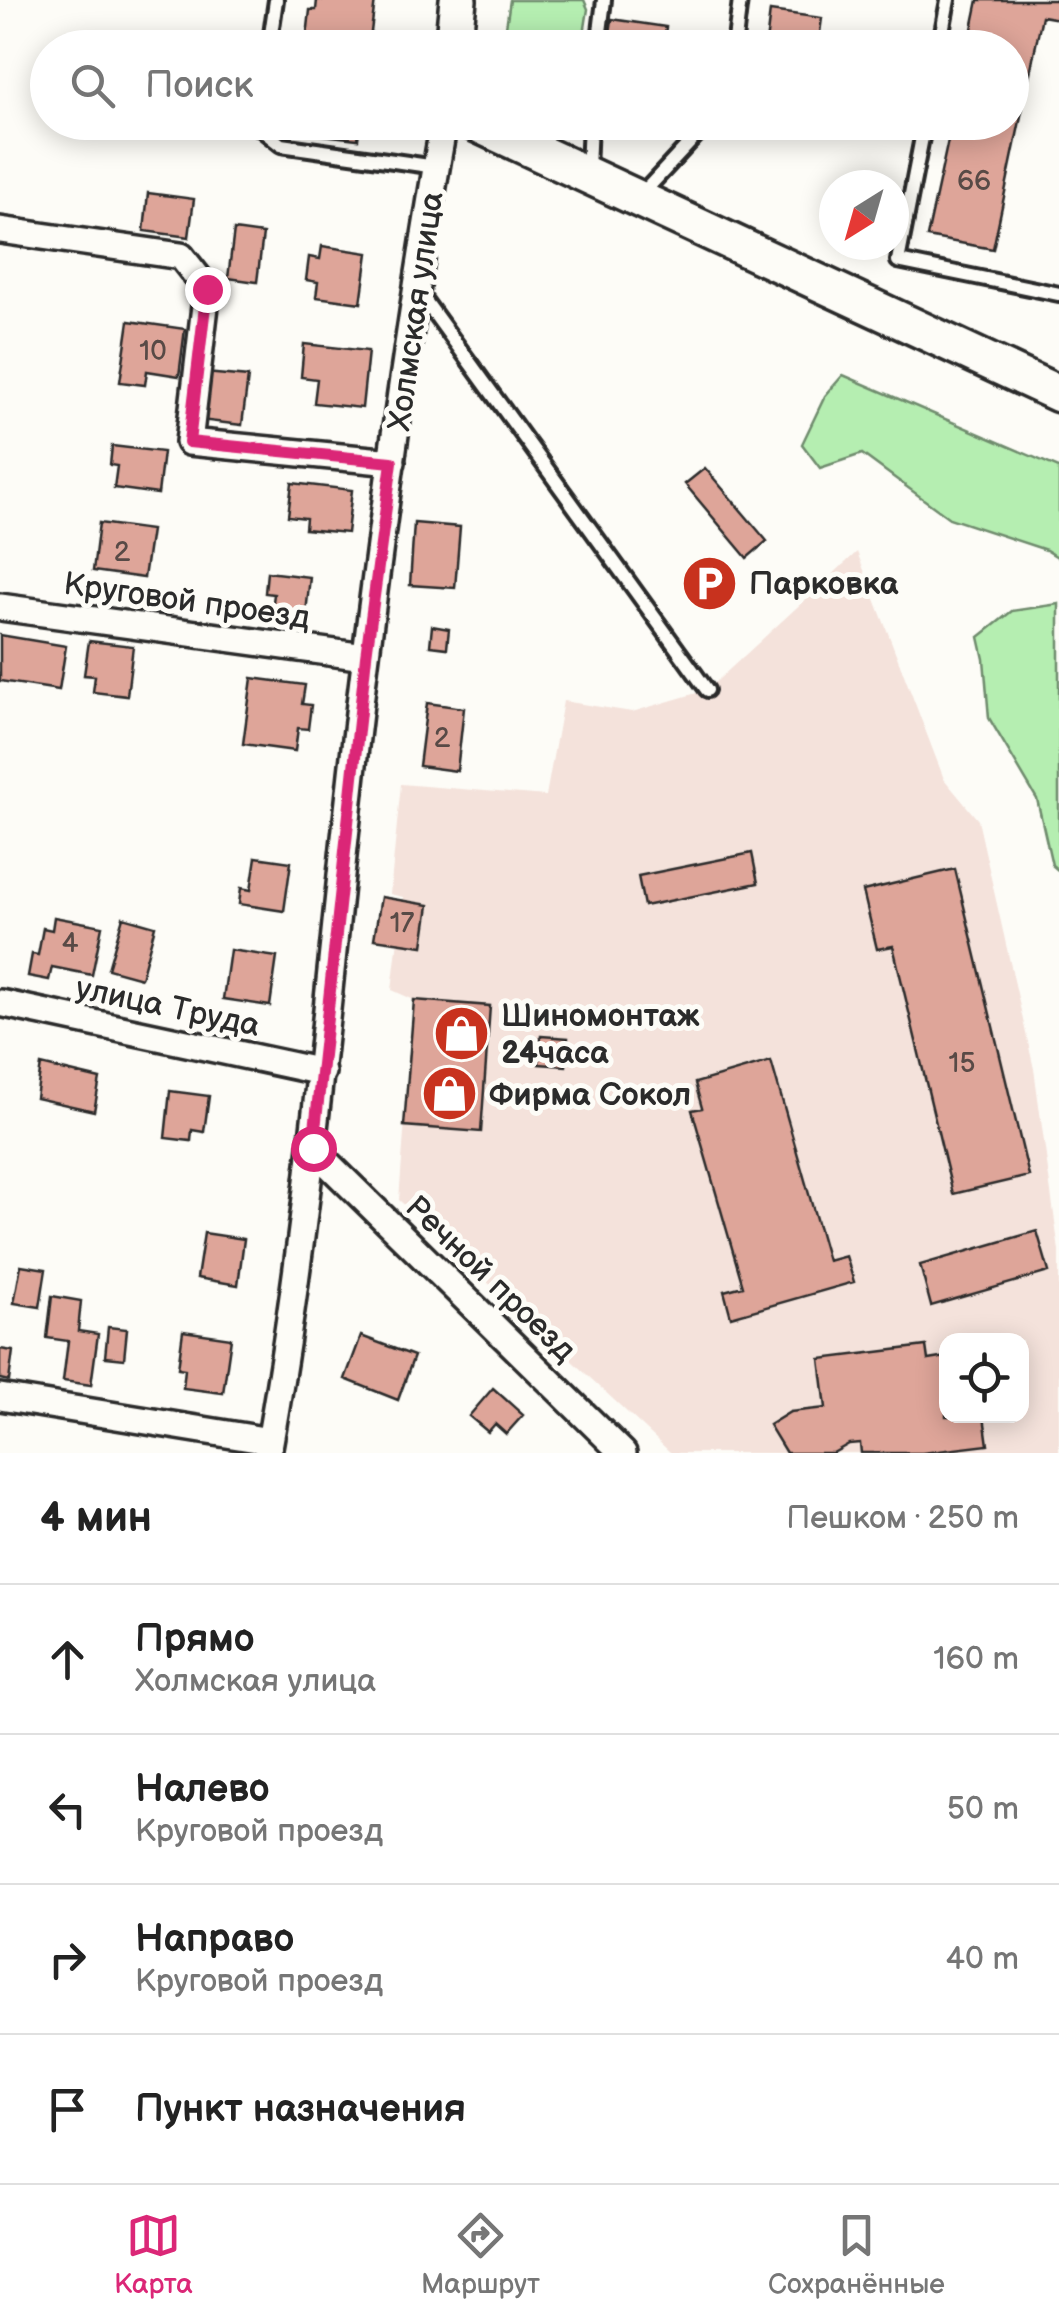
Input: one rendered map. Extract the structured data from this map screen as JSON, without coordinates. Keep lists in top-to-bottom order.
{
  "streets": {
    "street": [
      "Холмская улица",
      "Круговой проезд",
      "улица Труда",
      "Речной проезд"
    ]
  },
  "crossings": [
    ["Холмская улица", "Круговой проезд"],
    ["Холмская улица", "улица Труда"],
    ["Холмская улица", "Речной проезд"]
  ],
  "places": {
    "parking": ["Парковка"],
    "shop": ["Шиномонтаж 24часа", "Фирма Сокол"]
  },
  "house_numbers": [
    "66",
    "10",
    "2",
    "2",
    "17",
    "4",
    "15"
  ],
  "north": "bottom left",
  "page": {
    "search": "Поиск",
    "heading": ["4 мин", "Пешком · 250 m"],
    "list": [
      ["Прямо", "Холмская улица", "160 m"],
      ["Налево", "Круговой проезд", "50 m"],
      ["Направо", "Круговой проезд", "40 m"],
      "Пункт назначения"
    ],
    "nav": ["Карта", "Маршрут", "Сохранённые"]
  }
}
